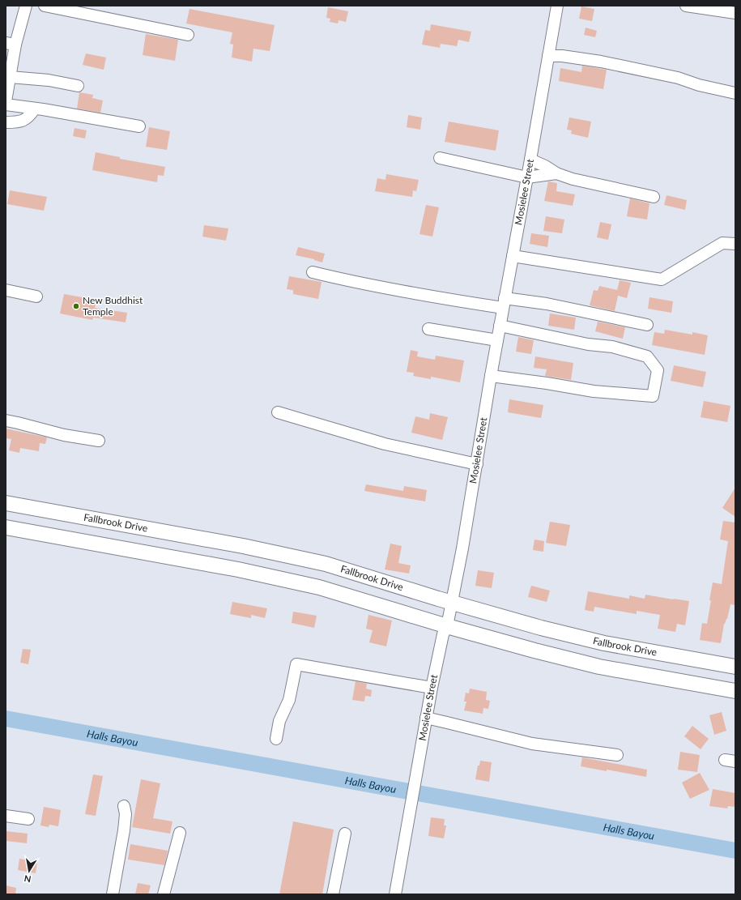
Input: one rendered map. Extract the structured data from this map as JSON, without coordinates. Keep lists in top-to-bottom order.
{
  "streets": {
    "main road": ["Fallbrook Drive"],
    "street": ["Mosielee Street"]
  },
  "crossings": [
    ["Mosielee Street", "Fallbrook Drive"]
  ],
  "water": ["Halls Bayou"],
  "places": ["New Buddhist Temple"],
  "north": "bottom"
}
